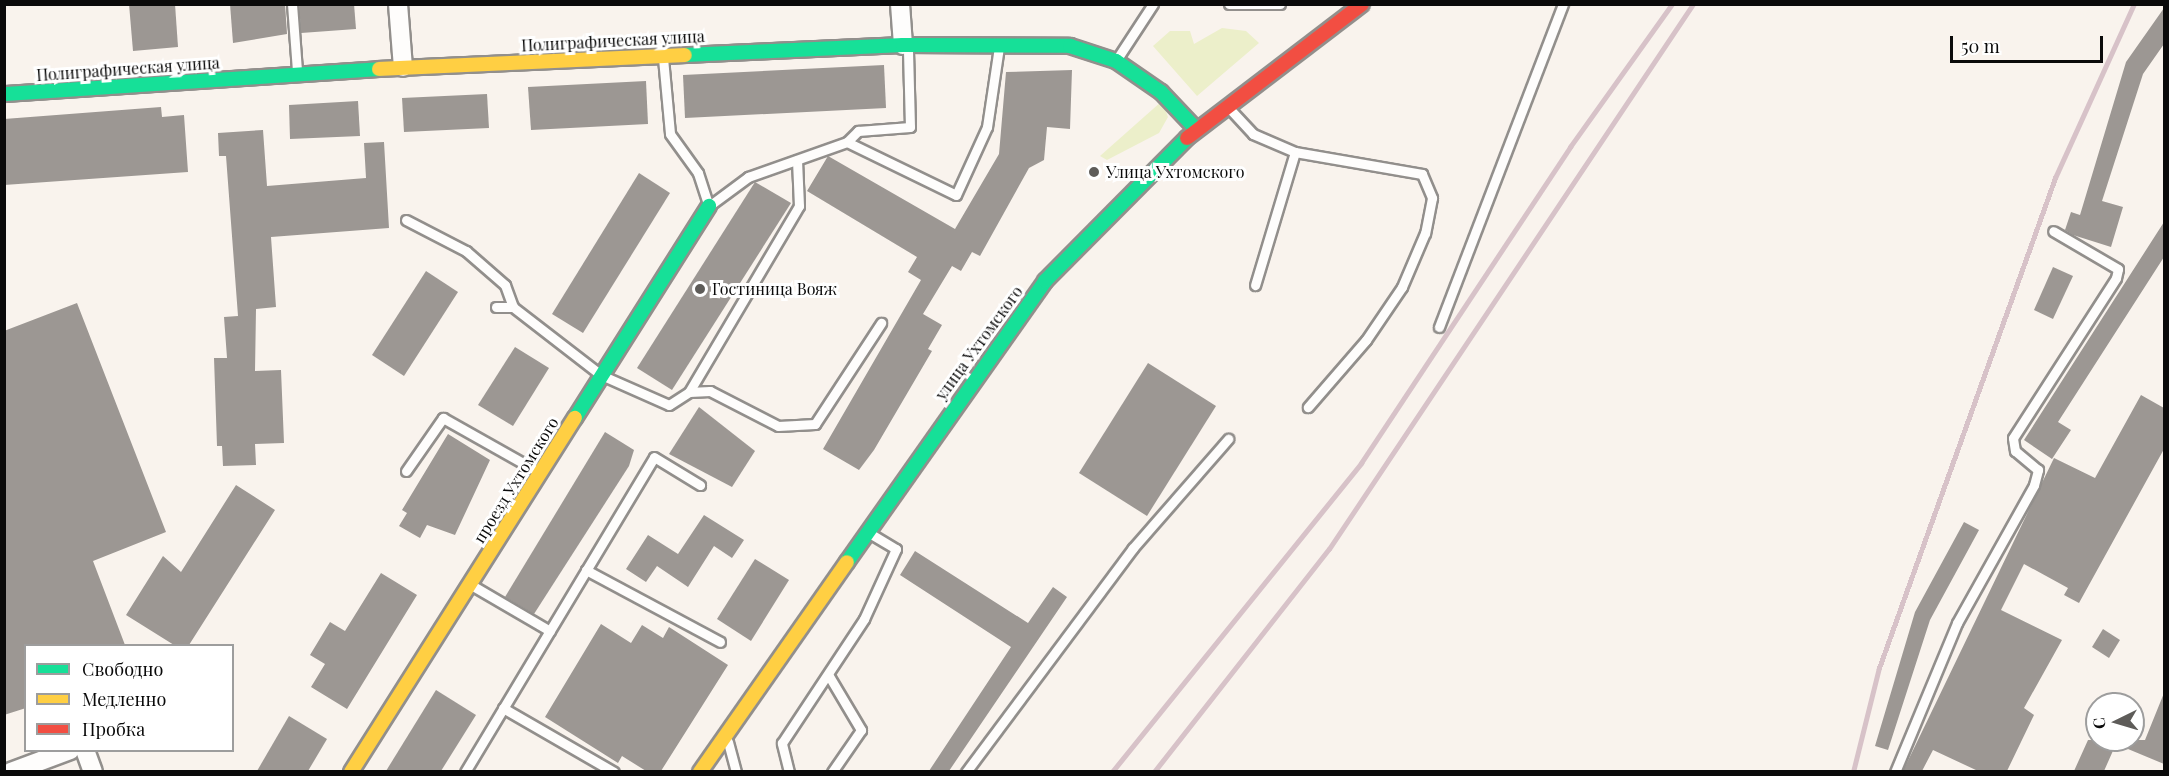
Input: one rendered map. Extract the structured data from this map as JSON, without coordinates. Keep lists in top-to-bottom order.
{
  "streets": {
    "street": ["Полиграфическая улица", "улица Ухтомского", "проезд Ухтомского"]
  },
  "crossings": [
    ["Полиграфическая улица", "улица Ухтомского"]
  ],
  "places": ["Улица Ухтомского", "Гостиница Вояж"],
  "legend": ["Свободно", "Медленно", "Пробка"],
  "scale_bar": "50 m",
  "north": "left"
}
